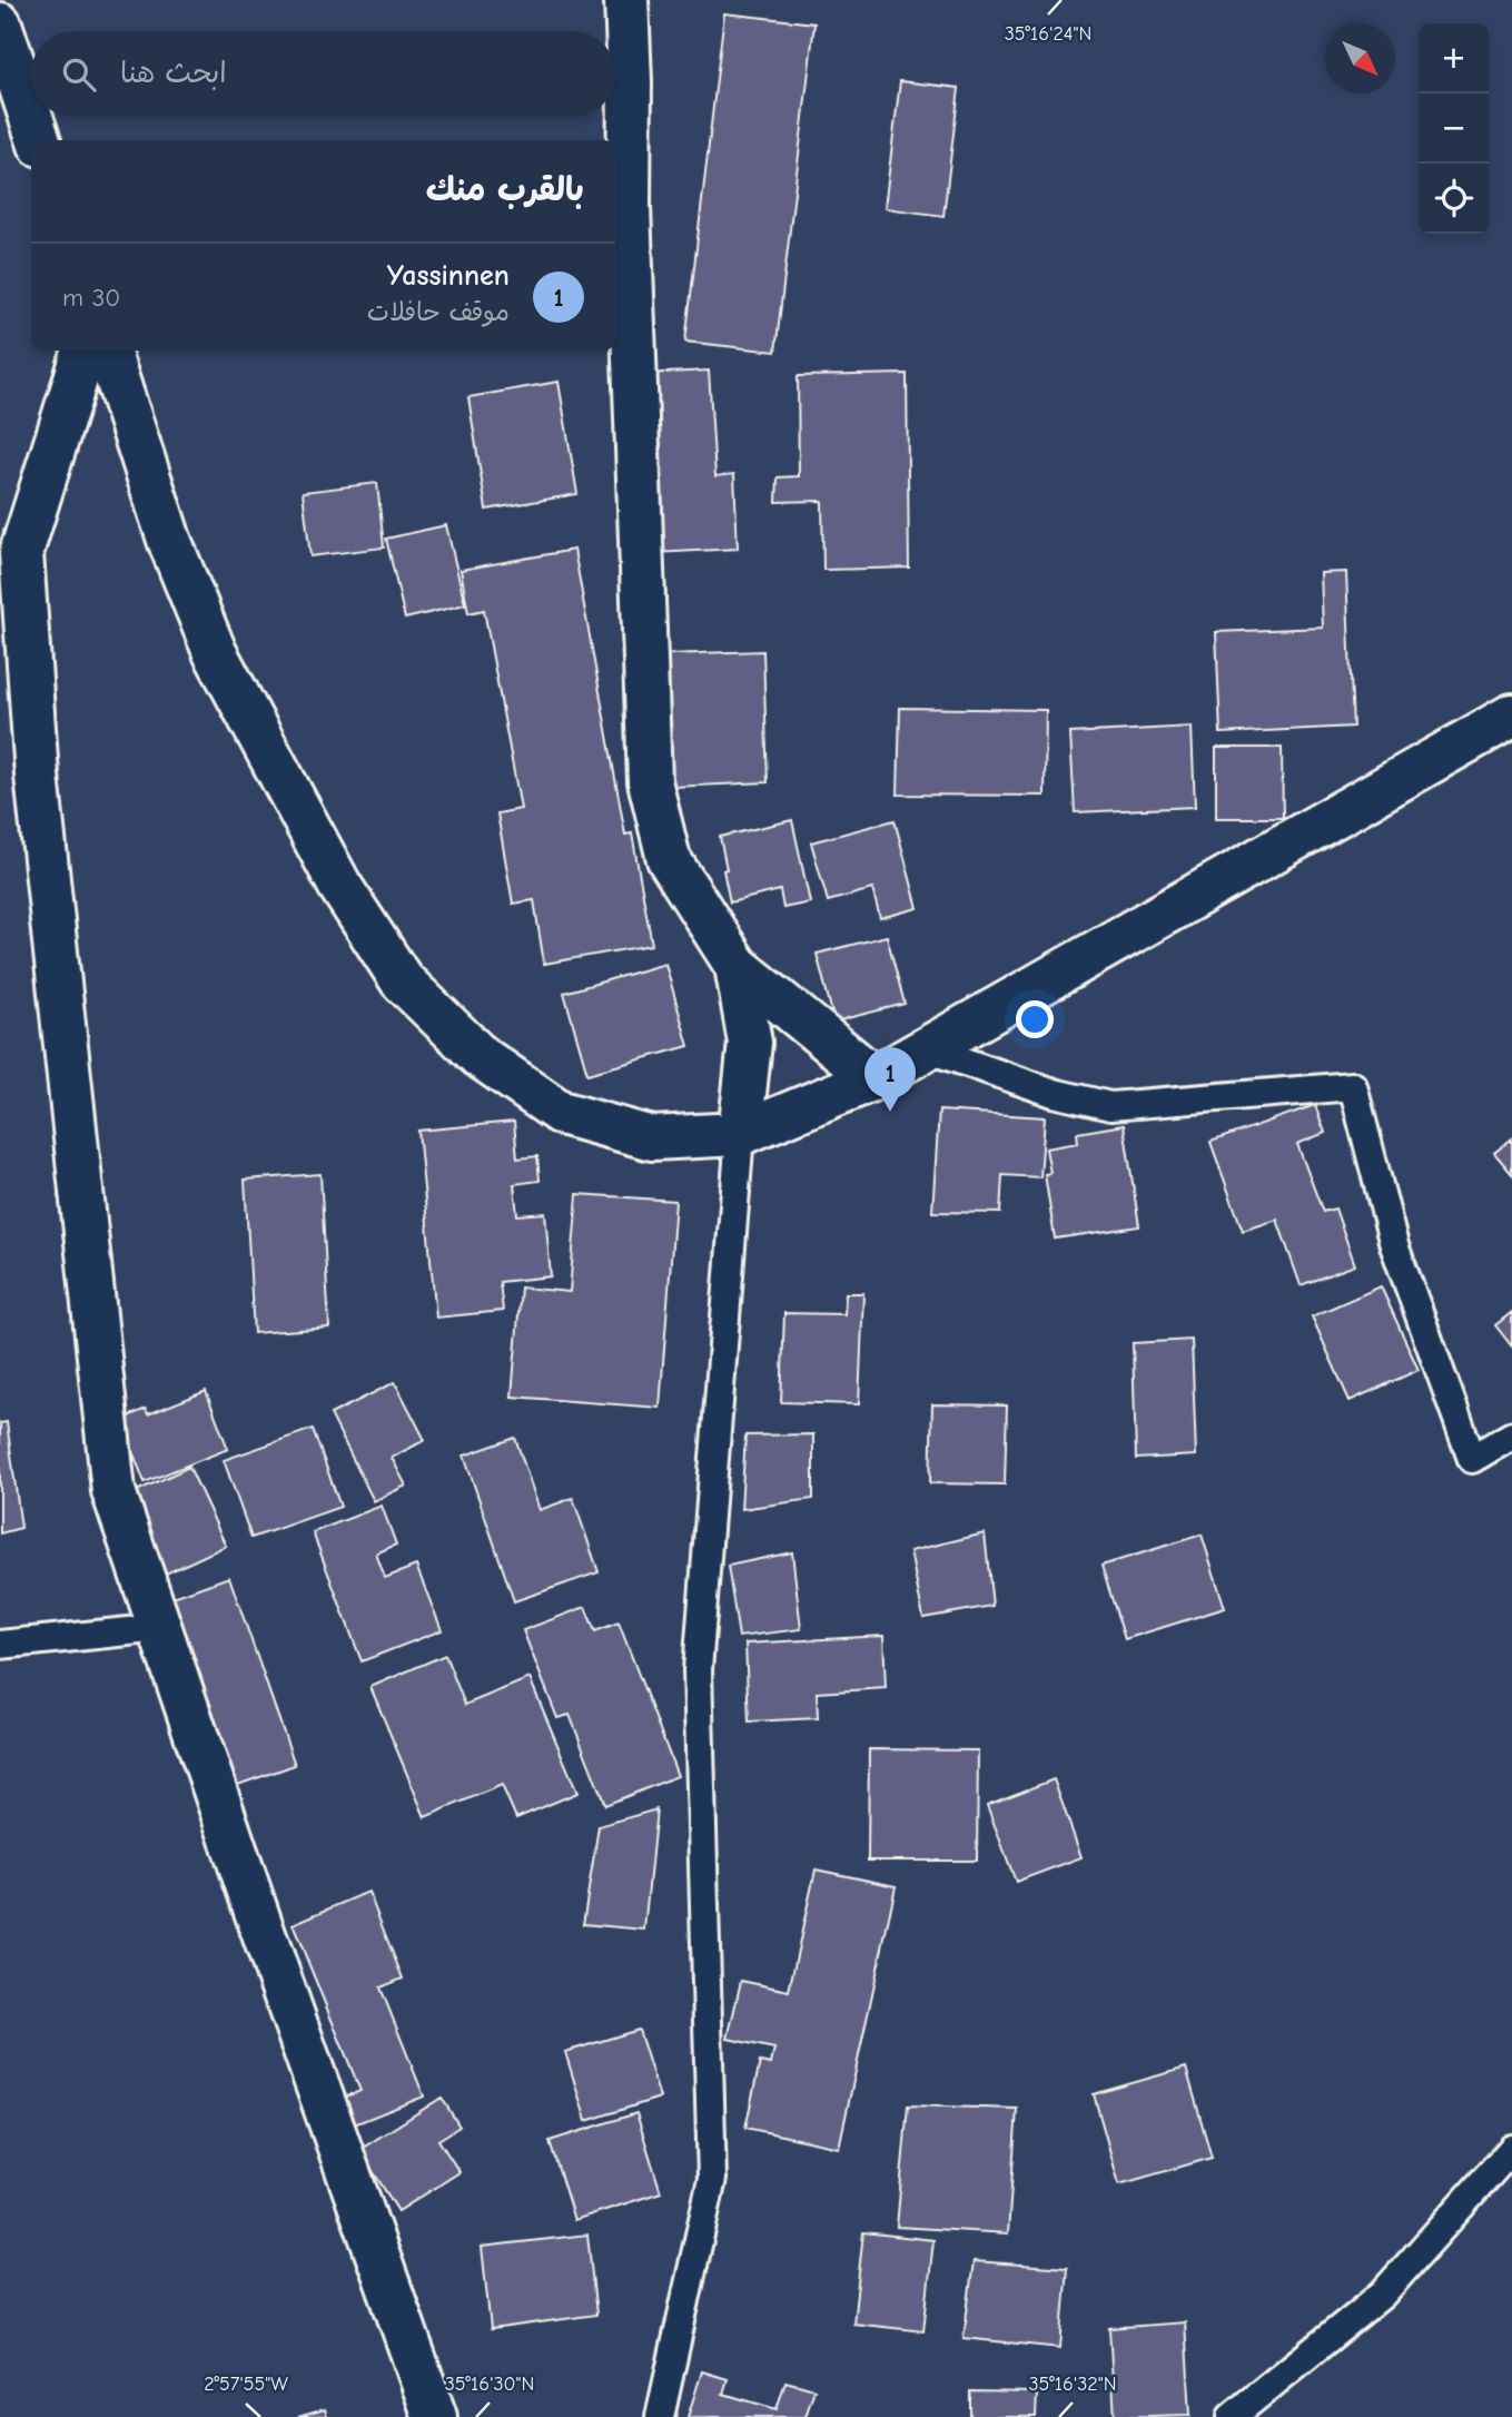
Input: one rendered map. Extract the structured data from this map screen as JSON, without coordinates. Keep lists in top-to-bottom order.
{
  "north": "bottom right",
  "page": {
    "map_buttons": ["+", "−"],
    "search": "ابحث هنا",
    "heading": "بالقرب منك",
    "list": [
      {
        "mark": "1",
        "name": "Yassinnen",
        "note": "موقف حافلات",
        "value": "30 m"
      }
    ],
    "pins": "1"
  },
  "coordinates": [
    "35°16'24\"N",
    "35°16'30\"N",
    "35°16'32\"N",
    "2°57'55\"W"
  ]
}
